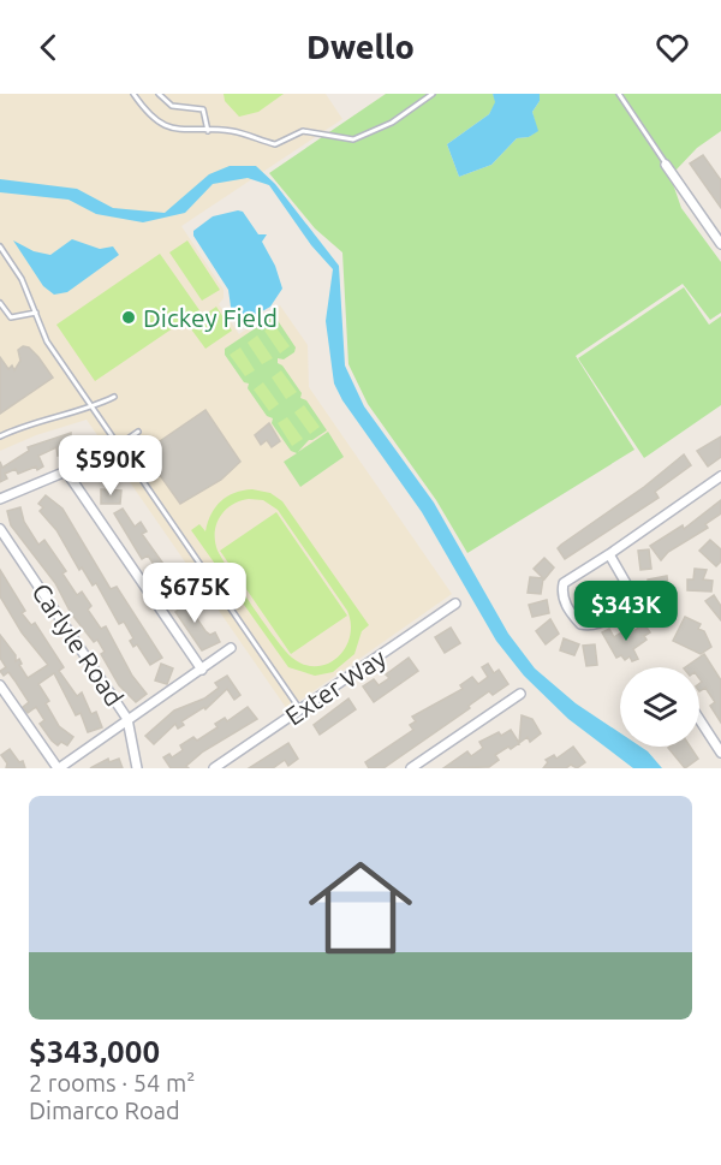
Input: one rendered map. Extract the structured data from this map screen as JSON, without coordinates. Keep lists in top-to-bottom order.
{
  "streets": {
    "street": ["Carlyle Road", "Exter Way"]
  },
  "places": ["Dickey Field"],
  "page": {
    "header": "Dwello",
    "price": ["$590K", "$675K", "$343K"],
    "list": [
      {
        "name": "$343,000",
        "note": "2 rooms · 54 m² · Dimarco Road"
      }
    ]
  }
}
